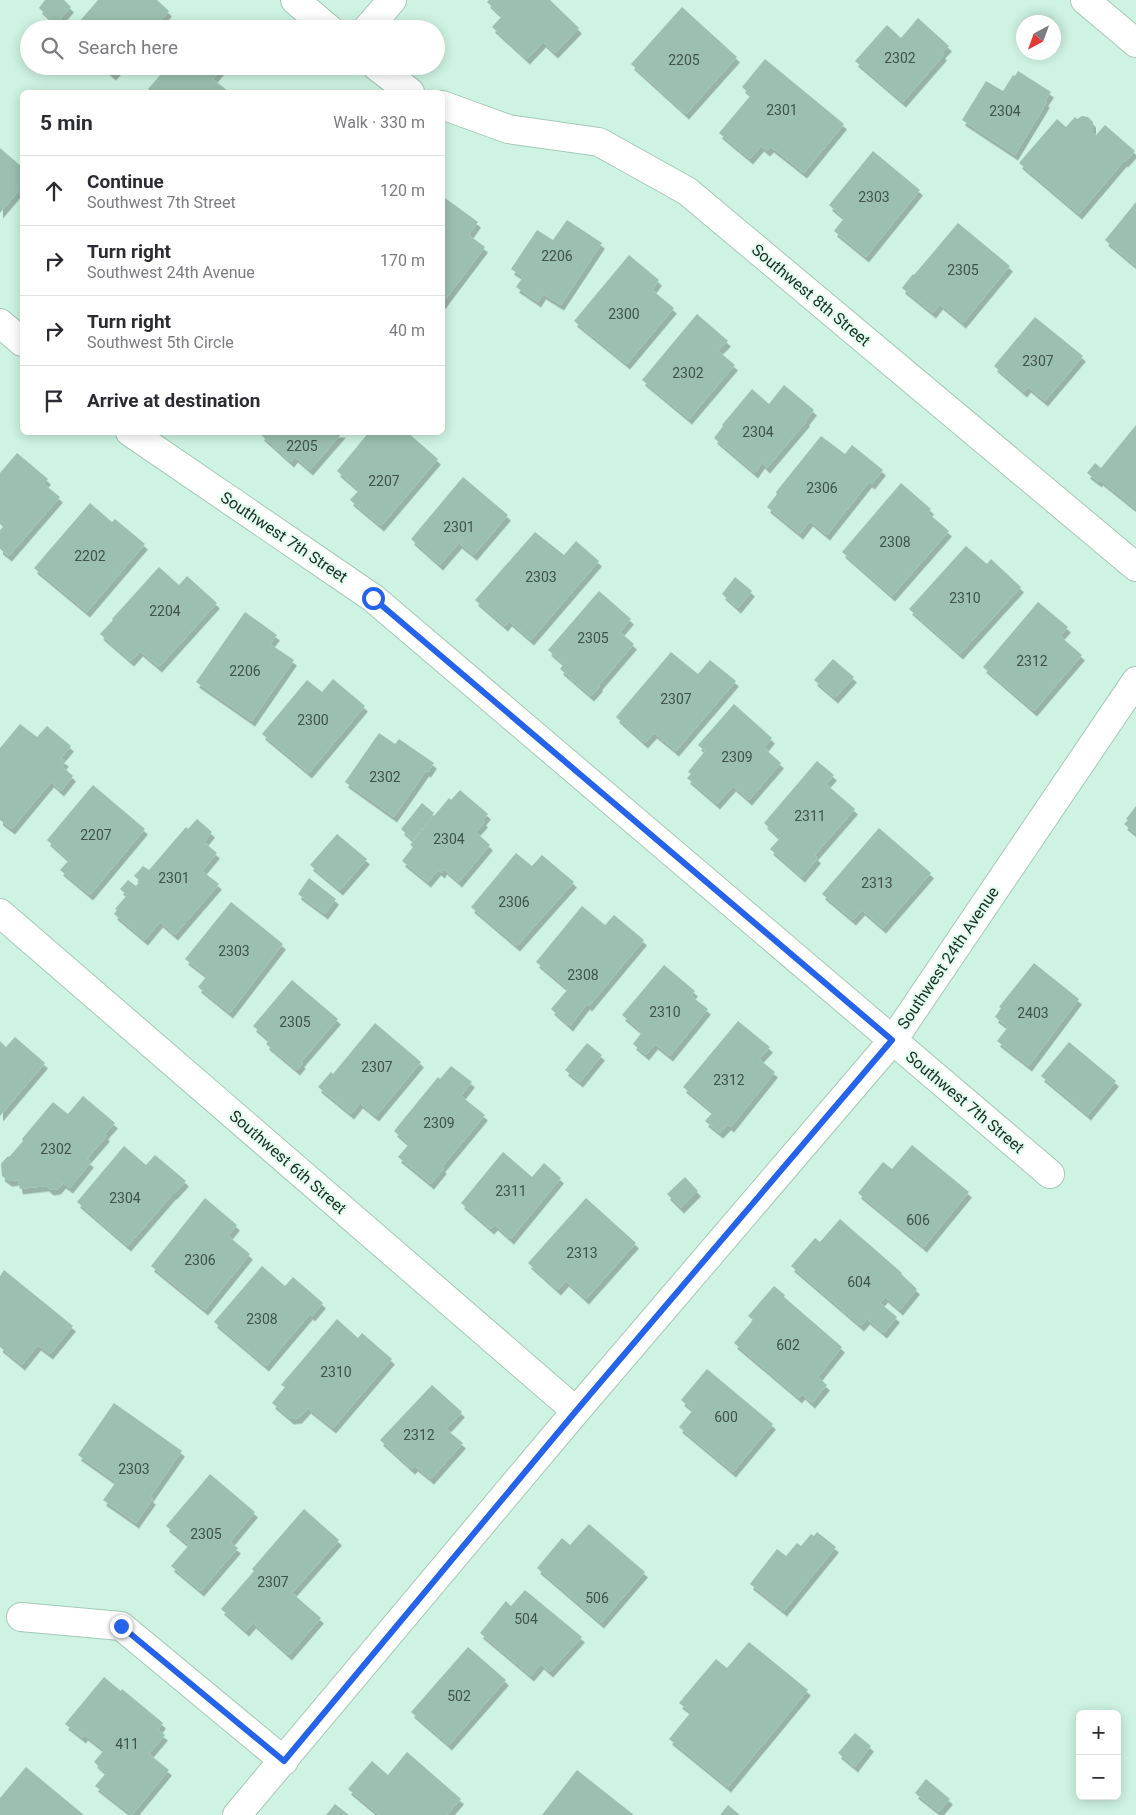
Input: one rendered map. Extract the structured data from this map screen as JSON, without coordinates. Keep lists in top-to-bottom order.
{
  "streets": {
    "street": [
      "Southwest 8th Street",
      "Southwest 7th Street",
      "Southwest 24th Avenue",
      "Southwest 6th Street"
    ]
  },
  "crossings": [
    ["Southwest 7th Street", "Southwest 24th Avenue"],
    ["Southwest 24th Avenue", "Southwest 6th Street"]
  ],
  "house_numbers": [
    "2302",
    "2205",
    "2301",
    "2304",
    "2303",
    "2206",
    "2305",
    "2300",
    "2307",
    "2302",
    "2304",
    "2205",
    "2207",
    "2306",
    "2301",
    "2308",
    "2202",
    "2303",
    "2310",
    "2204",
    "2305",
    "2312",
    "2206",
    "2307",
    "2300",
    "2309",
    "2302",
    "2311",
    "2207",
    "2304",
    "2301",
    "2313",
    "2306",
    "2303",
    "2308",
    "2310",
    "2403",
    "2305",
    "2307",
    "2312",
    "2309",
    "2302",
    "2311",
    "2304",
    "606",
    "2313",
    "2306",
    "604",
    "2308",
    "602",
    "2310",
    "600",
    "2312",
    "2303",
    "2305",
    "2307",
    "506",
    "504",
    "502",
    "411"
  ],
  "north": "bottom left",
  "page": {
    "search": "Search here",
    "heading": ["5 min", "Walk · 330 m"],
    "list": [
      ["Continue", "Southwest 7th Street", "120 m"],
      ["Turn right", "Southwest 24th Avenue", "170 m"],
      ["Turn right", "Southwest 5th Circle", "40 m"],
      "Arrive at destination"
    ],
    "map_buttons": ["+", "−"]
  }
}
